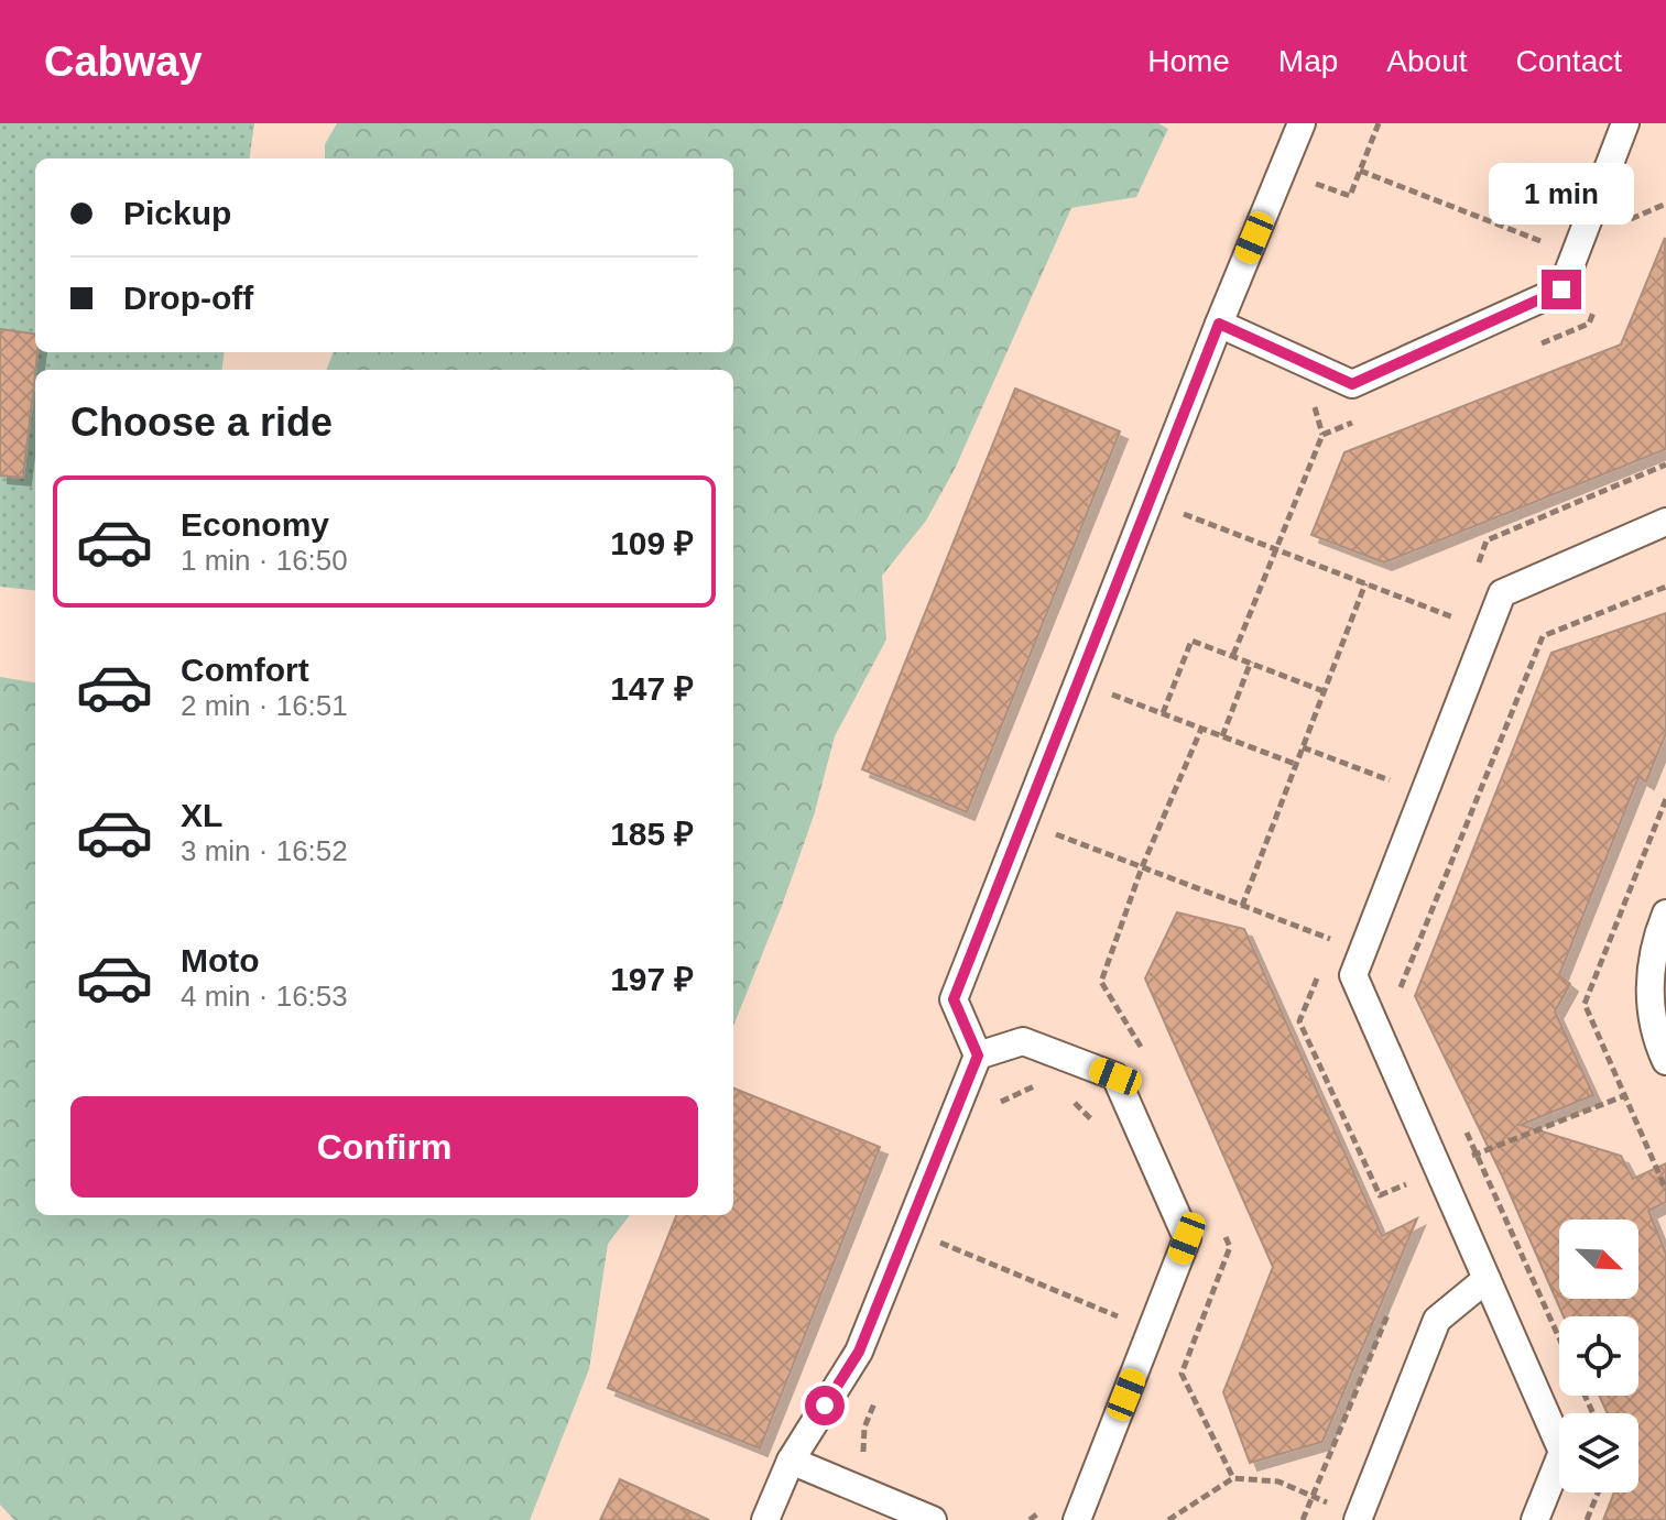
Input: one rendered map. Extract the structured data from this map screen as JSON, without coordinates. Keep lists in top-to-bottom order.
{
  "north": "bottom right",
  "page": {
    "header": "Cabway",
    "nav": [
      "Home",
      "Map",
      "About",
      "Contact"
    ],
    "banner": ["Pickup", "Drop-off"],
    "bubble": "1 min",
    "heading": "Choose a ride",
    "list": [
      {
        "name": "Economy",
        "note": "1 min · 16:50",
        "value": "109 ₽"
      },
      {
        "name": "Comfort",
        "note": "2 min · 16:51",
        "value": "147 ₽"
      },
      {
        "name": "XL",
        "note": "3 min · 16:52",
        "value": "185 ₽"
      },
      {
        "name": "Moto",
        "note": "4 min · 16:53",
        "value": "197 ₽"
      }
    ],
    "buttons": "Confirm"
  }
}
